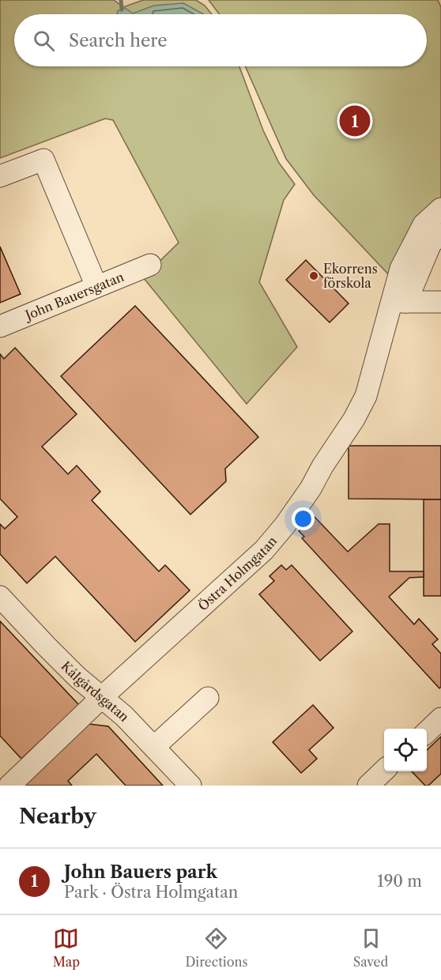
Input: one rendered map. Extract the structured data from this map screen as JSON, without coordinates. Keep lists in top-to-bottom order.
{
  "streets": {
    "street": ["John Bauersgatan", "Östra Holmgatan", "Kålgårdsgatan"]
  },
  "crossings": [
    ["Östra Holmgatan", "Kålgårdsgatan"]
  ],
  "places": ["Ekorrens förskola"],
  "page": {
    "search": "Search here",
    "pins": "1",
    "heading": "Nearby",
    "list": [
      {
        "mark": "1",
        "name": "John Bauers park",
        "note": "Park · Östra Holmgatan",
        "value": "190 m"
      }
    ],
    "nav": ["Map", "Directions", "Saved"]
  }
}
